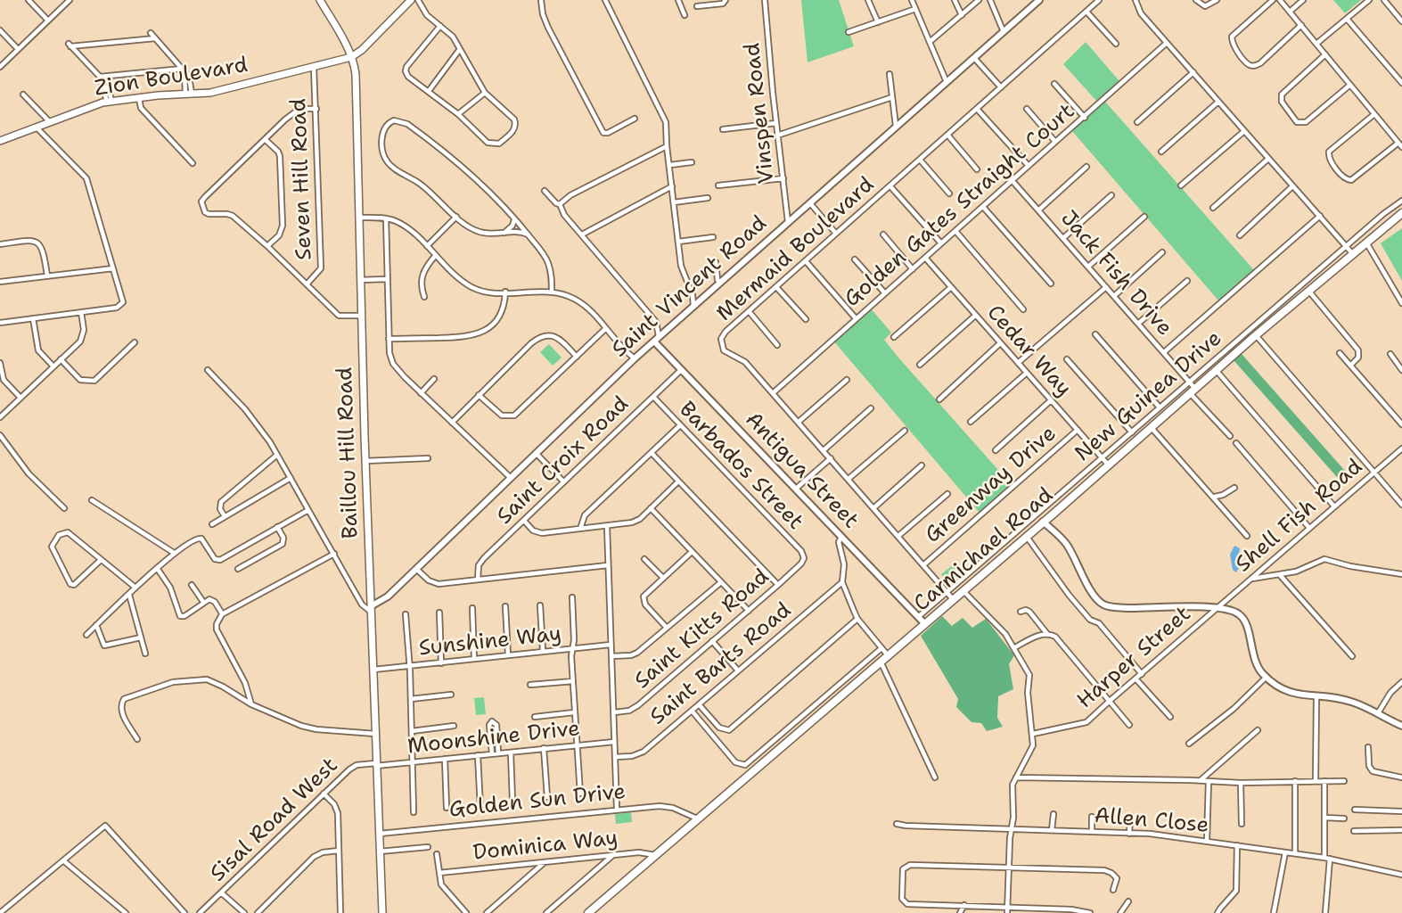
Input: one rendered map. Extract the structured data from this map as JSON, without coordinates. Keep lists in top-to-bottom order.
{
  "streets": {
    "main road": ["Zion Boulevard", "Baillou Hill Road", "Carmichael Road"],
    "street": [
      "Vinspen Road",
      "Seven Hill Road",
      "Golden Gates Straight Court",
      "Mermaid Boulevard",
      "Jack Fish Drive",
      "Saint Vincent Road",
      "Cedar Way",
      "New Guinea Drive",
      "Saint Croix Road",
      "Barbados Street",
      "Antigua Street",
      "Greenway Drive",
      "Shell Fish Road",
      "Saint Kitts Road",
      "Sunshine Way",
      "Harper Street",
      "Saint Barts Road",
      "Moonshine Drive",
      "Golden Sun Drive",
      "Sisal Road West",
      "Allen Close",
      "Dominica Way"
    ]
  },
  "crossings": [
    ["Zion Boulevard", "Seven Hill Road"],
    ["Zion Boulevard", "Baillou Hill Road"],
    ["Vinspen Road", "Saint Vincent Road"],
    ["Golden Gates Straight Court", "Mermaid Boulevard"],
    ["Golden Gates Straight Court", "Jack Fish Drive"],
    ["Golden Gates Straight Court", "Cedar Way"],
    ["Mermaid Boulevard", "New Guinea Drive"],
    ["Mermaid Boulevard", "Greenway Drive"],
    ["Mermaid Boulevard", "Carmichael Road"],
    ["Jack Fish Drive", "New Guinea Drive"],
    ["Jack Fish Drive", "Carmichael Road"],
    ["Saint Vincent Road", "Baillou Hill Road"],
    ["Saint Vincent Road", "Antigua Street"],
    ["Cedar Way", "New Guinea Drive"],
    ["Cedar Way", "Greenway Drive"],
    ["Cedar Way", "Carmichael Road"],
    ["New Guinea Drive", "Antigua Street"],
    ["New Guinea Drive", "Carmichael Road"],
    ["Baillou Hill Road", "Sunshine Way"],
    ["Baillou Hill Road", "Moonshine Drive"],
    ["Baillou Hill Road", "Golden Sun Drive"],
    ["Baillou Hill Road", "Sisal Road West"],
    ["Saint Croix Road", "Barbados Street"],
    ["Saint Croix Road", "Antigua Street"],
    ["Barbados Street", "Saint Kitts Road"],
    ["Antigua Street", "Carmichael Road"],
    ["Shell Fish Road", "Harper Street"],
    ["Carmichael Road", "Golden Sun Drive"],
    ["Carmichael Road", "Dominica Way"],
    ["Moonshine Drive", "Sisal Road West"]
  ]
}
